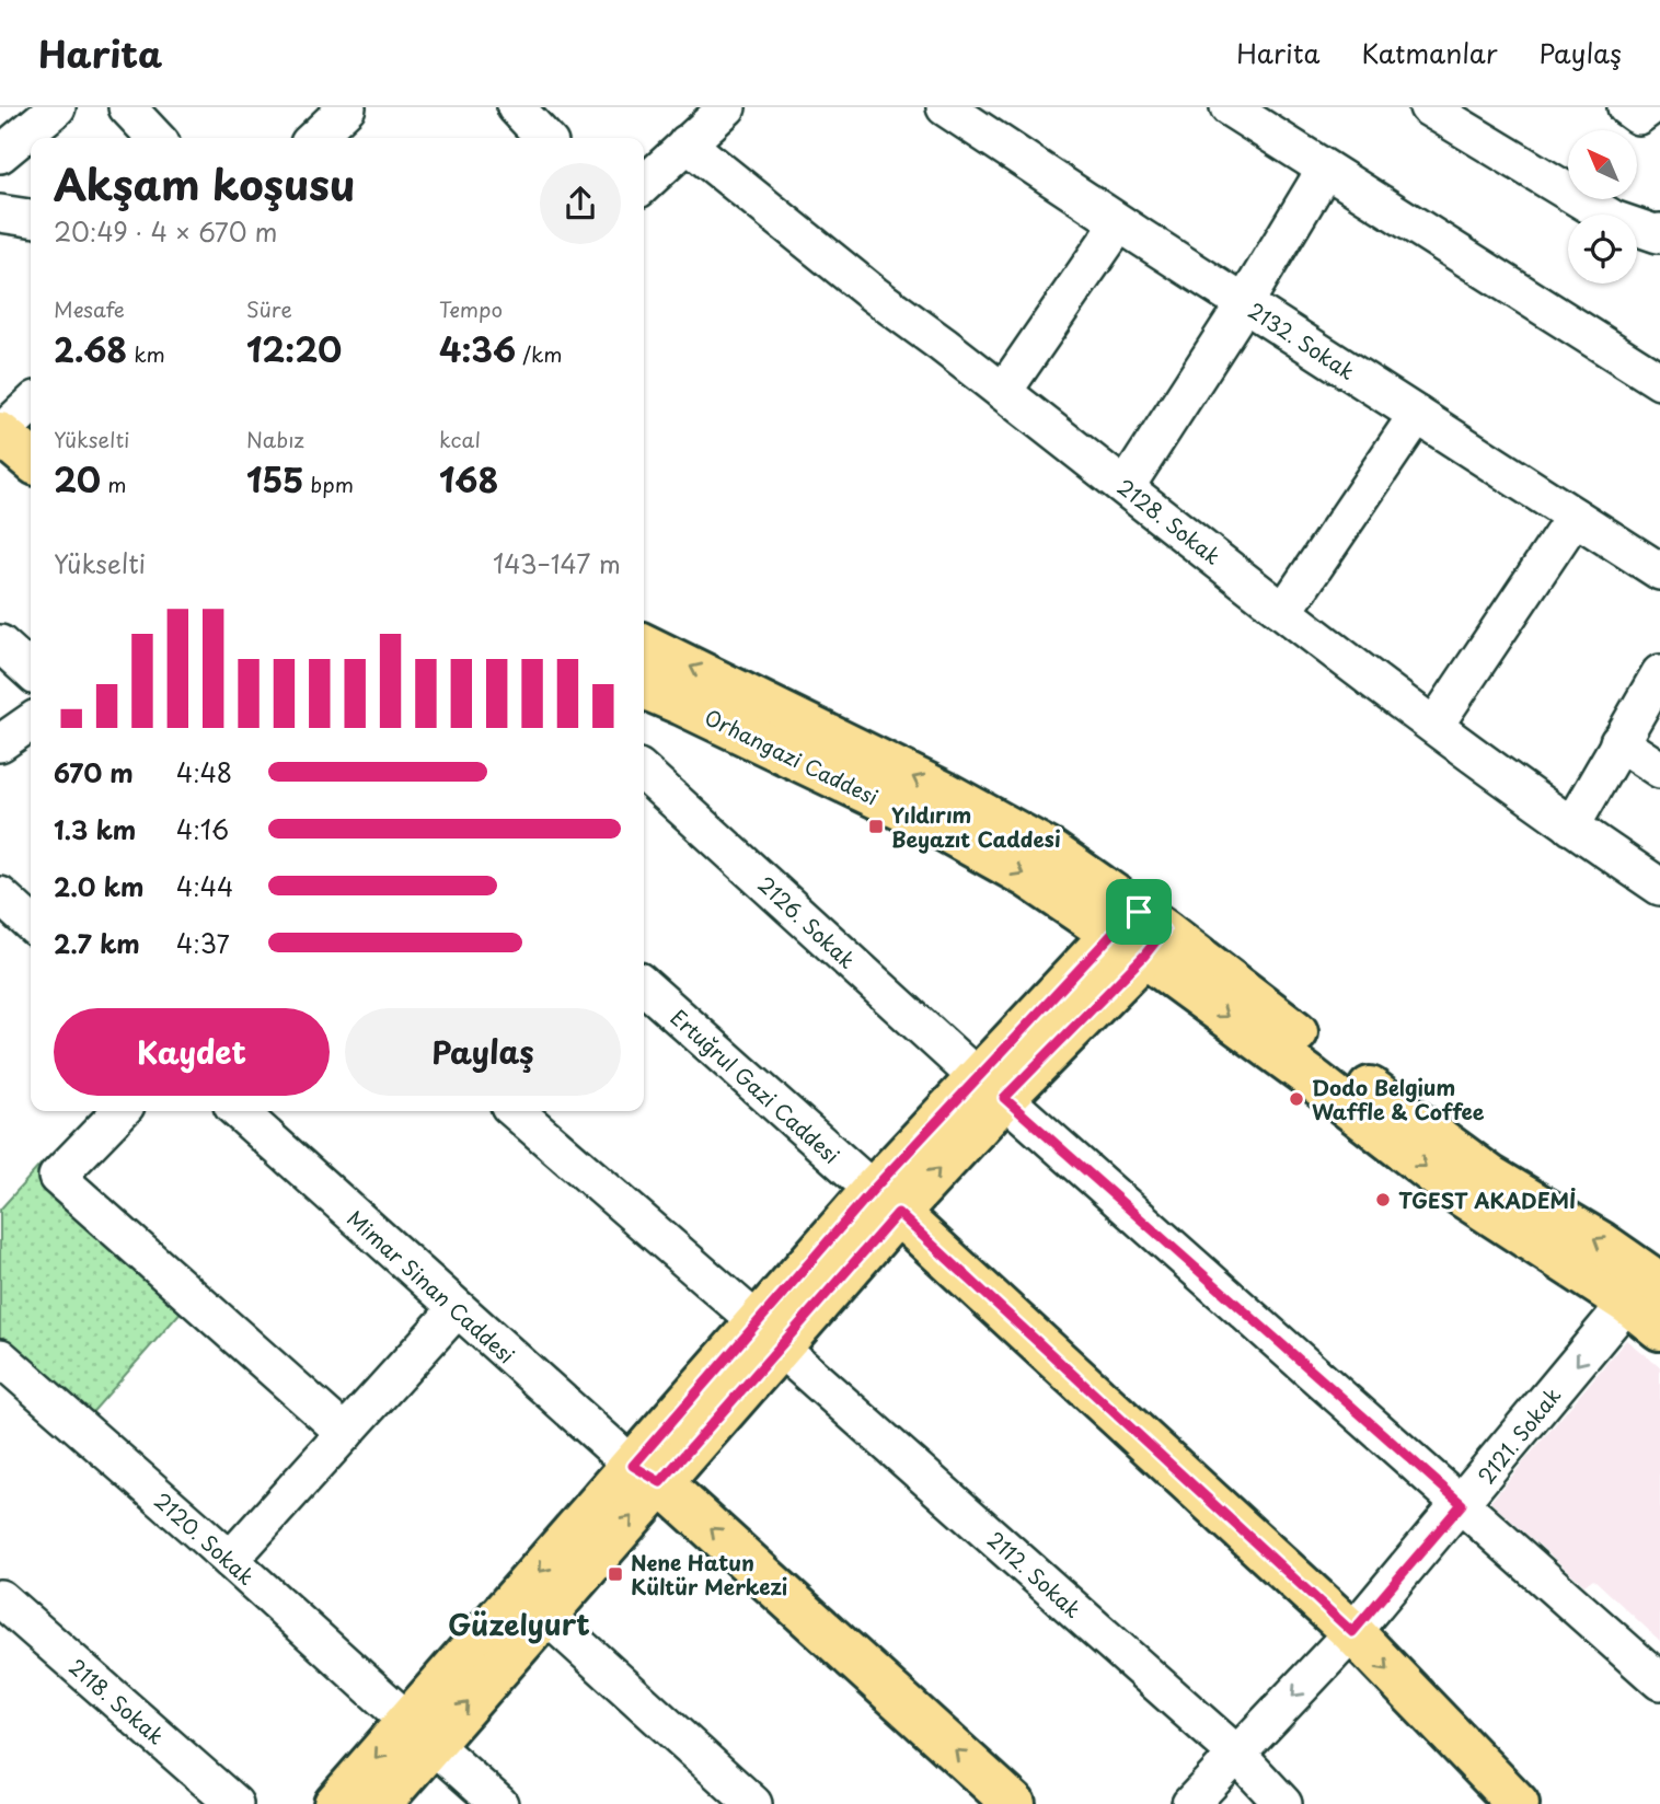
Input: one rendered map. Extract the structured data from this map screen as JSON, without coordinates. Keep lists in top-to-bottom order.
{
  "streets": {
    "main road": ["Orhangazi Caddesi", "Ertuğrul Gazi Caddesi", "Mimar Sinan Caddesi"],
    "street": [
      "2132. Sokak",
      "2128. Sokak",
      "2126. Sokak",
      "2121. Sokak",
      "2120. Sokak",
      "2112. Sokak",
      "2118. Sokak"
    ]
  },
  "crossings": [
    ["Orhangazi Caddesi", "2121. Sokak"],
    ["2126. Sokak", "2121. Sokak"],
    ["Ertuğrul Gazi Caddesi", "2121. Sokak"],
    ["2121. Sokak", "2112. Sokak"]
  ],
  "one_way": ["2121. Sokak"],
  "districts": ["Güzelyurt"],
  "places": {
    "transit": ["Yıldırım Beyazıt Caddesi", "Nene Hatun Kültür Merkezi"],
    "other": ["Dodo Belgium Waffle & Coffee", "TGEST AKADEMİ"]
  },
  "north": "top left",
  "page": {
    "header": "Harita",
    "nav": ["Harita", "Katmanlar", "Paylaş"],
    "heading": ["Akşam koşusu", "20:49 · 4 × 670 m"],
    "stats": [
      ["Mesafe", "2.68 km"],
      ["Süre", "12:20"],
      ["Tempo", "4:36 /km"],
      ["Yükselti", "20 m"],
      ["Nabız", "155 bpm"],
      ["kcal", "168"]
    ],
    "chart": ["Yükselti", "143–147 m"],
    "list": [
      {
        "name": "670 m",
        "note": "4:48"
      },
      {
        "name": "1.3 km",
        "note": "4:16"
      },
      {
        "name": "2.0 km",
        "note": "4:44"
      },
      {
        "name": "2.7 km",
        "note": "4:37"
      }
    ],
    "buttons": ["Kaydet", "Paylaş"]
  }
}
